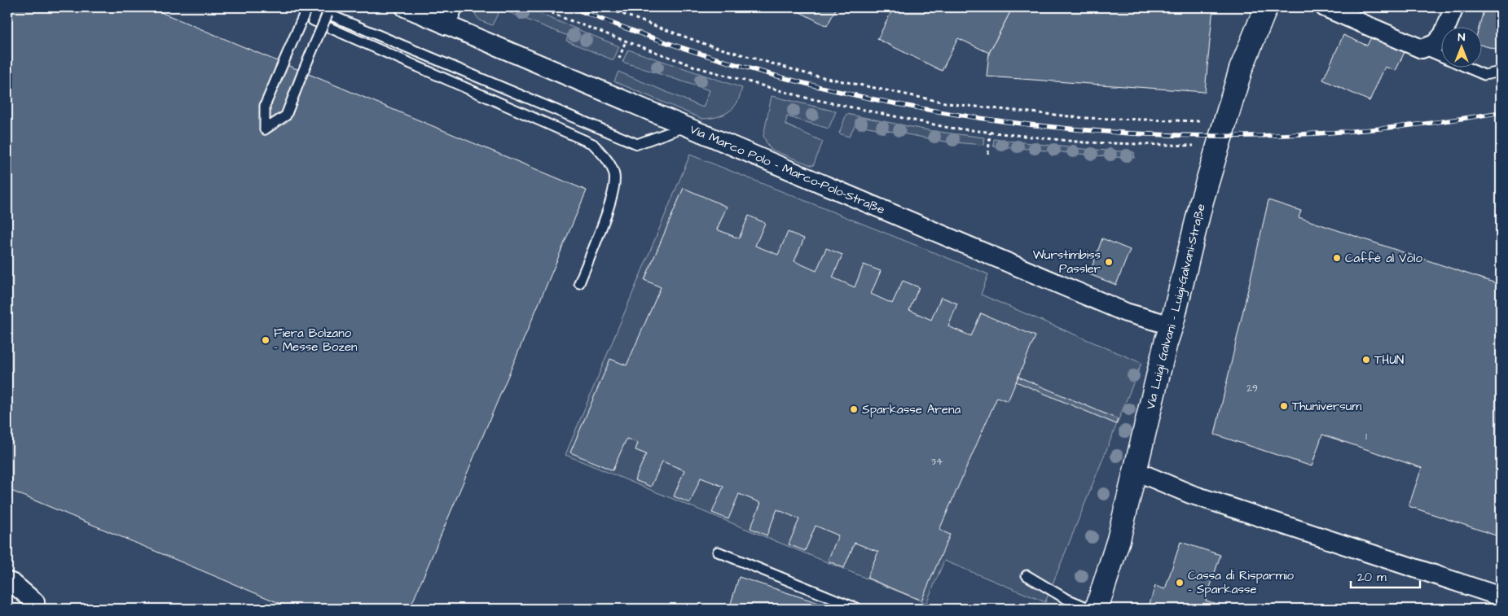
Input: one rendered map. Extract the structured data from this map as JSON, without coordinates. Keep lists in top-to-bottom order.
{
  "streets": {
    "main road": ["Via Luigi Galvani - Luigi-Galvani-Straße"],
    "street": ["Via Marco Polo - Marco-Polo-Straße"]
  },
  "crossings": [
    ["Via Marco Polo - Marco-Polo-Straße", "Via Luigi Galvani - Luigi-Galvani-Straße"]
  ],
  "places": [
    "Caffè al Volo",
    "Wurstimbiss Passler",
    "Fiera Bolzano - Messe Bozen",
    "THUN",
    "Thuniversum",
    "Sparkasse Arena",
    "Cassa di Risparmio - Sparkasse"
  ],
  "house_numbers": ["29", "1", "34"],
  "scale_bar": "20 m",
  "north": "top"
}
